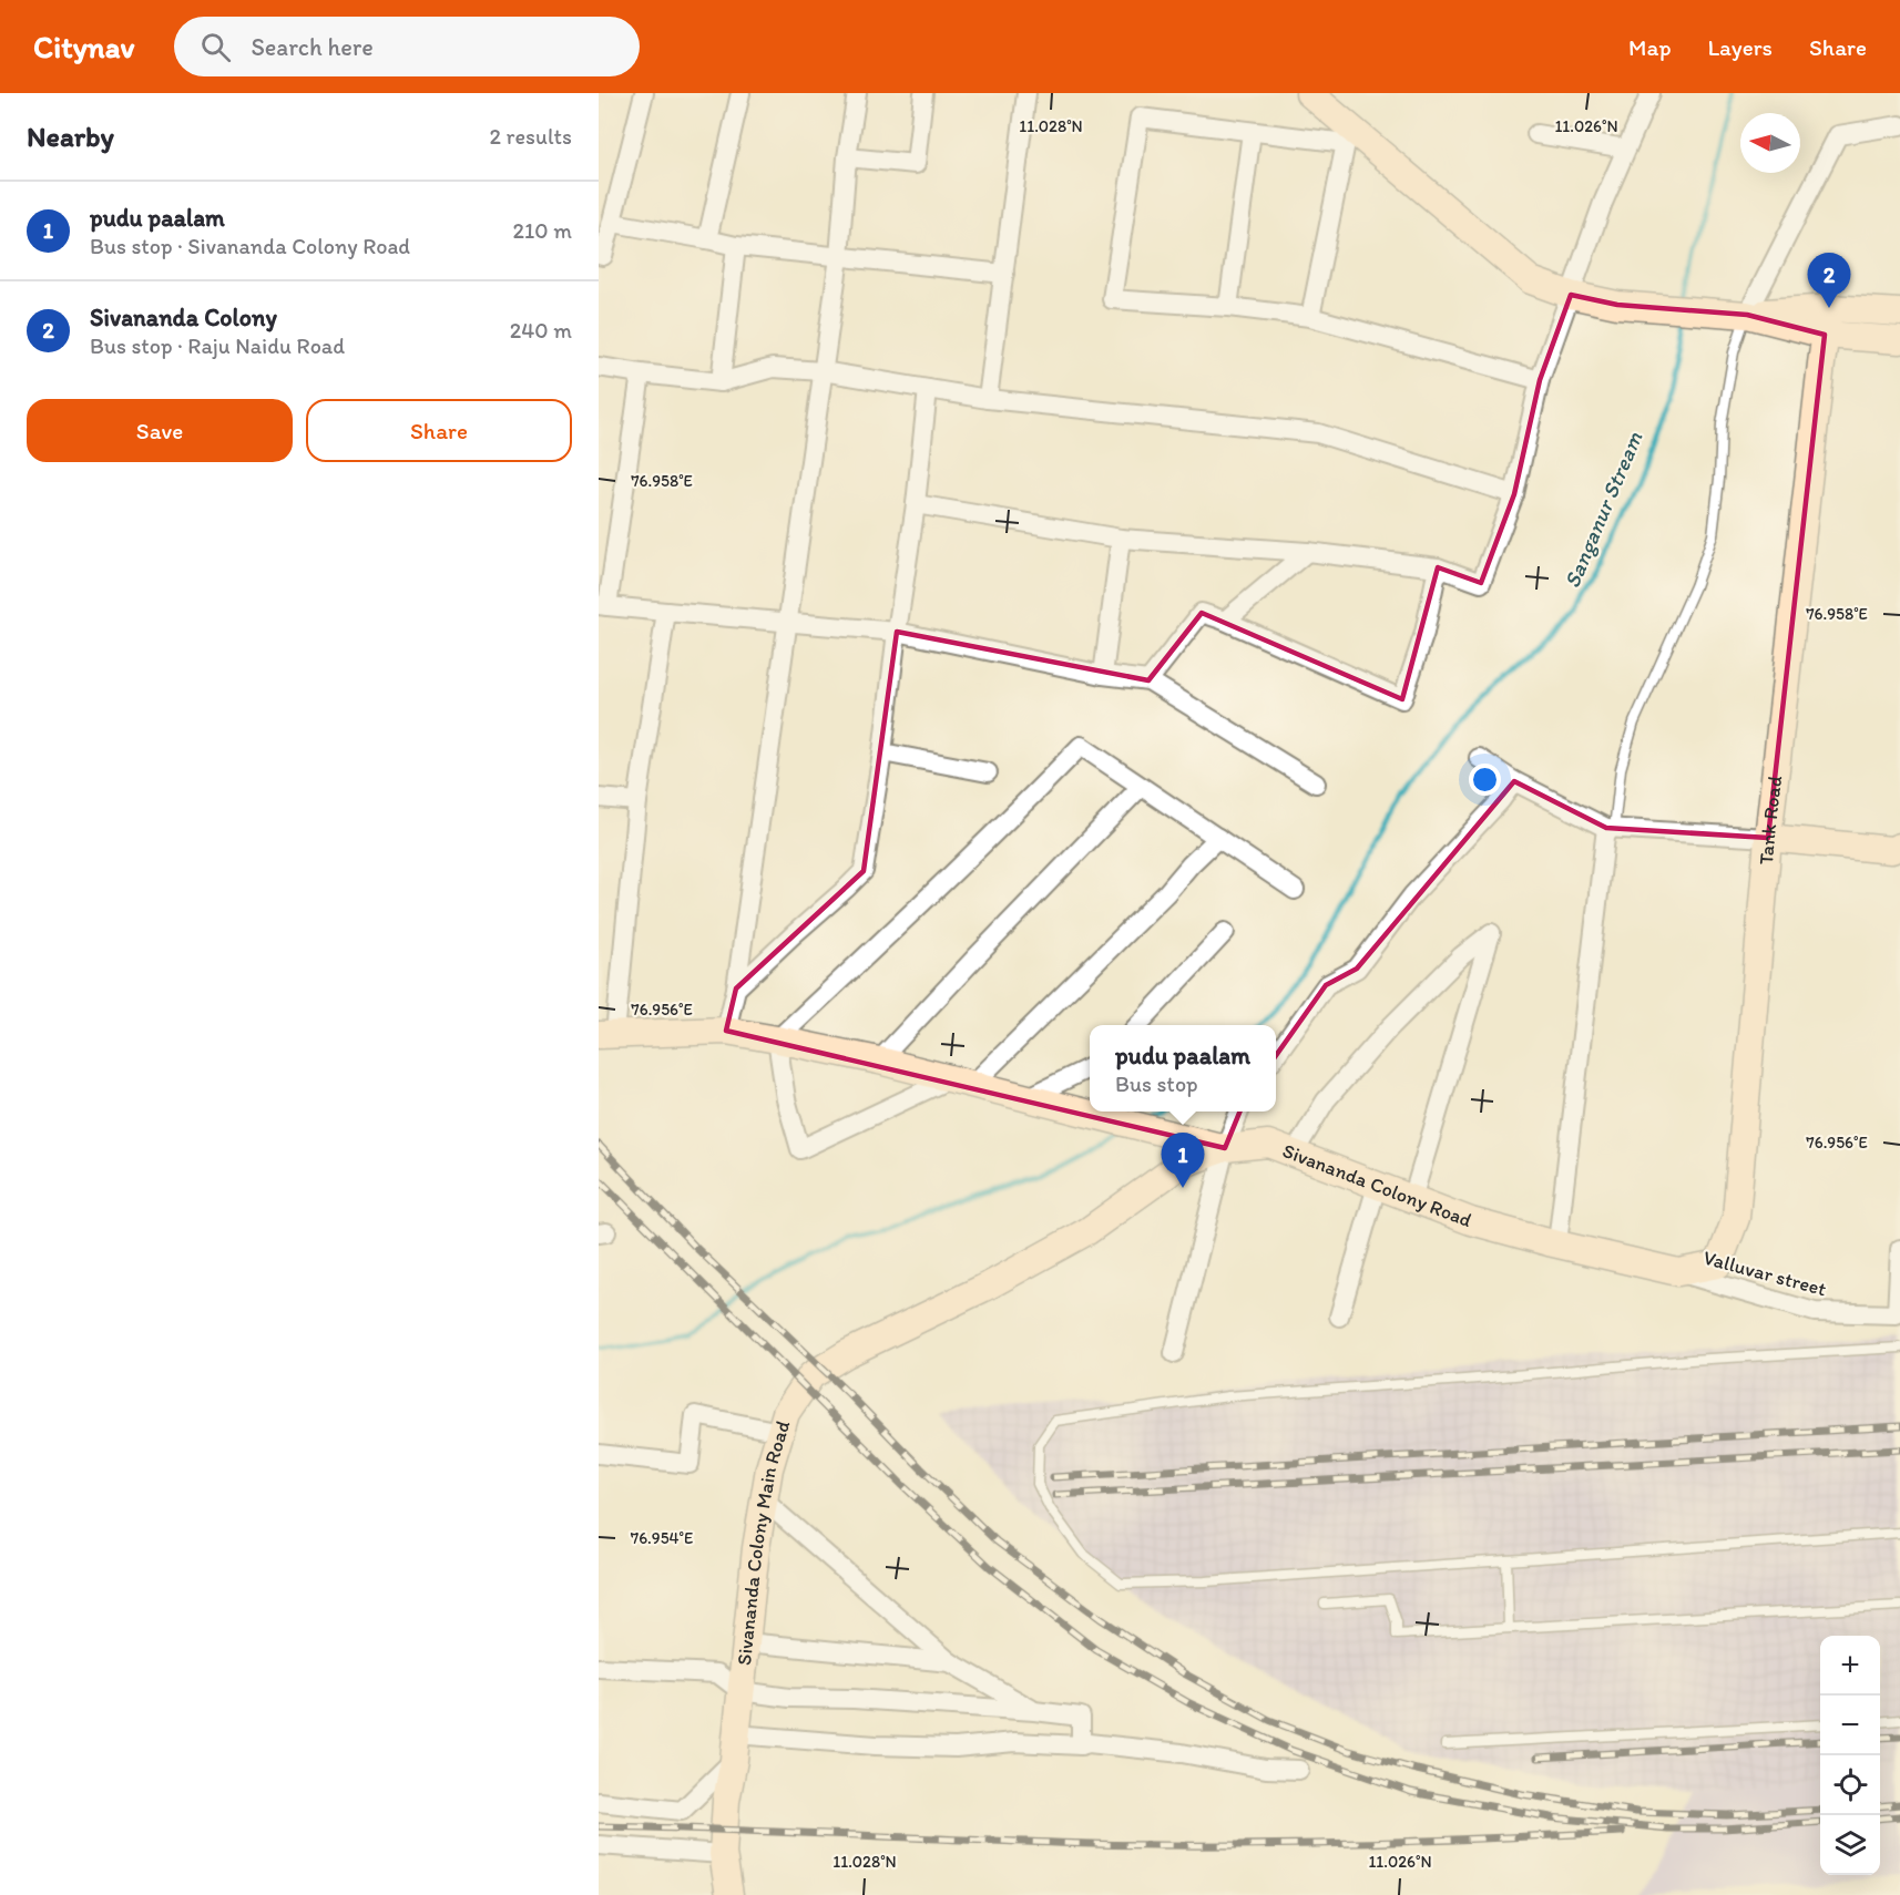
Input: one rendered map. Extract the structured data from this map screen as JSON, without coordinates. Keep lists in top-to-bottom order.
{
  "streets": {
    "main road": ["Tank Road", "Sivananda Colony Road", "Sivananda Colony Main Road"],
    "street": ["Valluvar street"]
  },
  "crossings": [
    ["Tank Road", "Sivananda Colony Road"],
    ["Tank Road", "Valluvar street"],
    ["Sivananda Colony Road", "Valluvar street"],
    ["Sivananda Colony Road", "Sivananda Colony Main Road"]
  ],
  "water": ["Sanganur Stream"],
  "north": "left",
  "page": {
    "header": "Citynav",
    "search": "Search here",
    "nav": ["Map", "Layers", "Share"],
    "heading": ["Nearby", "2 results"],
    "list": [
      {
        "mark": "1",
        "name": "pudu paalam",
        "note": "Bus stop · Sivananda Colony Road",
        "value": "210 m"
      },
      {
        "mark": "2",
        "name": "Sivananda Colony",
        "note": "Bus stop · Raju Naidu Road",
        "value": "240 m"
      }
    ],
    "pins": ["2", "1"],
    "buttons": ["Save", "Share"],
    "popup": ["pudu paalam", "Bus stop"],
    "map_buttons": ["+", "−"]
  },
  "coordinates": [
    "11.028°N",
    "11.026°N",
    "76.958°E",
    "76.956°E",
    "76.954°E"
  ]
}
